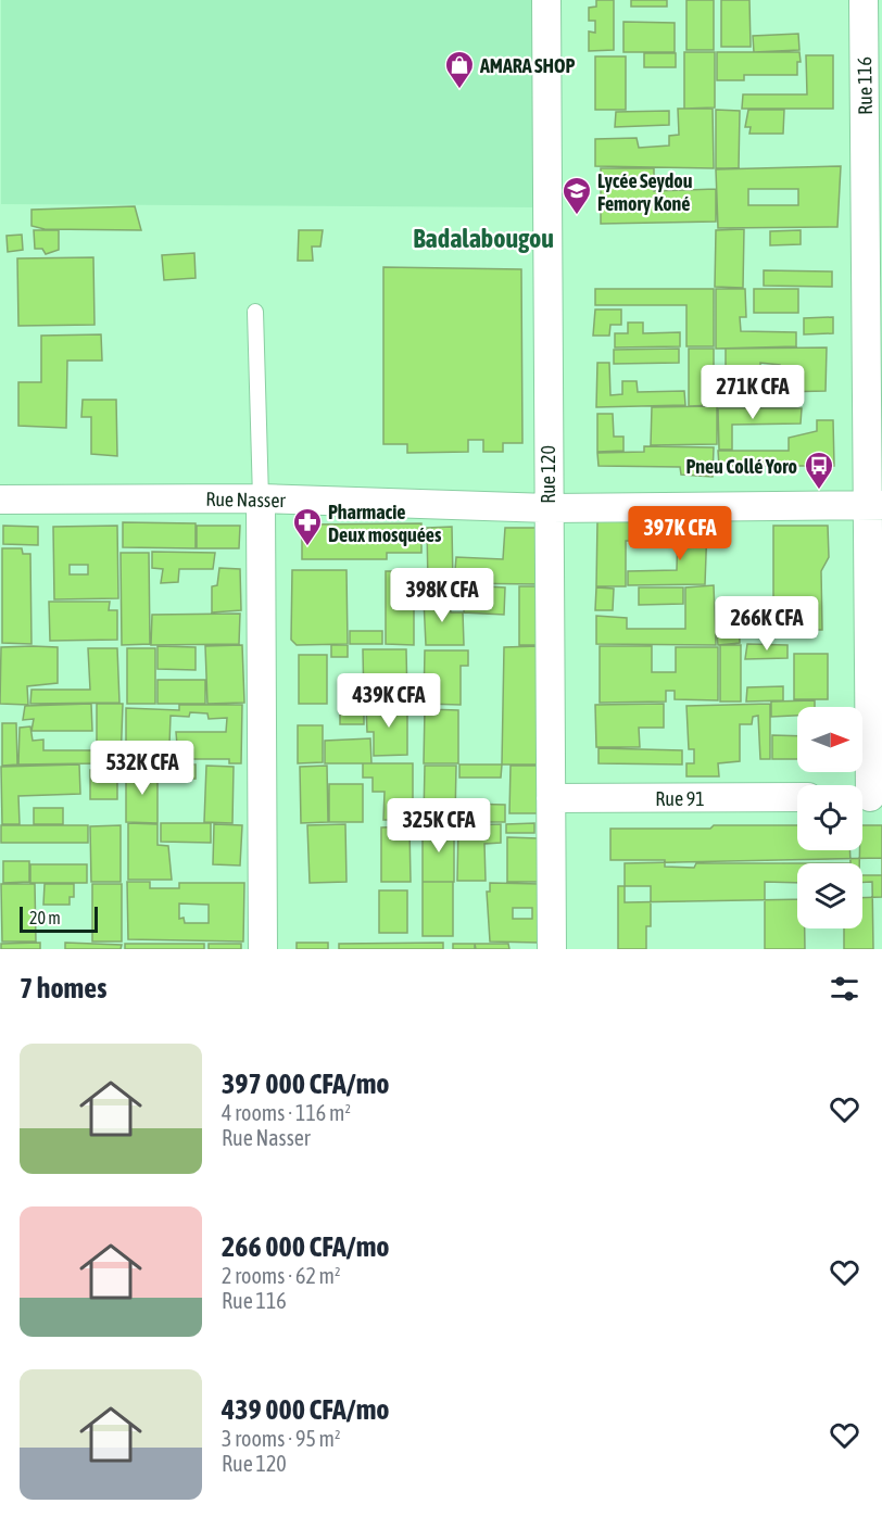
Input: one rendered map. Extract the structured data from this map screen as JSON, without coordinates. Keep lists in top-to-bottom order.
{
  "streets": {
    "street": [
      "Rue 116",
      "Rue 120",
      "Rue Nasser",
      "Rue 91"
    ]
  },
  "crossings": [
    ["Rue 116", "Rue Nasser"],
    ["Rue 120", "Rue Nasser"],
    ["Rue 120", "Rue 91"]
  ],
  "districts": ["Badalabougou"],
  "places": {
    "shop": ["AMARA SHOP"],
    "school or university": ["Lycée Seydou Femory Koné"],
    "bus stop": ["Pneu Collé Yoro"],
    "pharmacy": ["Pharmacie Deux mosquées"]
  },
  "scale_bar": "20 m",
  "north": "right",
  "page": {
    "price": [
      "271K CFA",
      "397K CFA",
      "398K CFA",
      "266K CFA",
      "439K CFA",
      "532K CFA",
      "325K CFA"
    ],
    "scale": "20 m",
    "heading": "7 homes",
    "list": [
      {
        "name": "397 000 CFA/mo",
        "note": "4 rooms · 116 m² · Rue Nasser"
      },
      {
        "name": "266 000 CFA/mo",
        "note": "2 rooms · 62 m² · Rue 116"
      },
      {
        "name": "439 000 CFA/mo",
        "note": "3 rooms · 95 m² · Rue 120"
      }
    ]
  }
}
